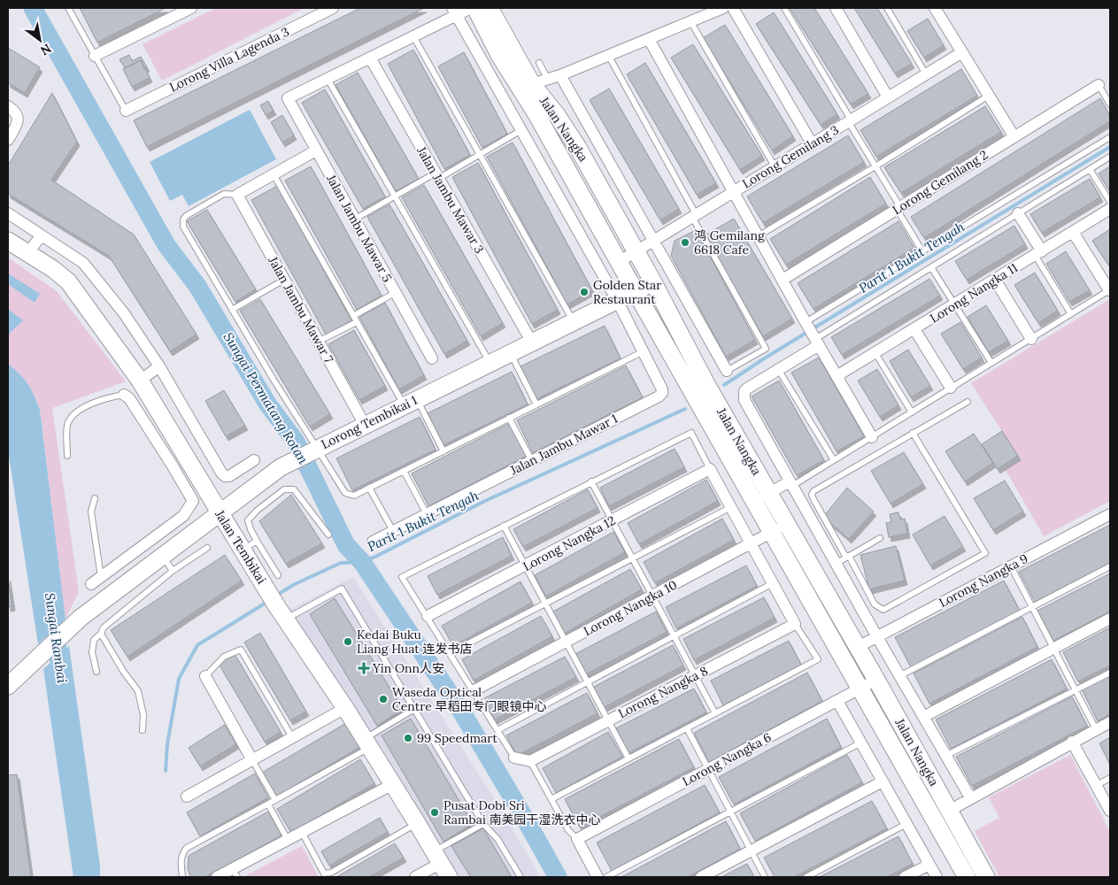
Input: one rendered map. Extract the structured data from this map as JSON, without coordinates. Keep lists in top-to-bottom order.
{
  "streets": {
    "street": [
      "Lorong Villa Lagenda 3",
      "Jalan Nangka",
      "Lorong Gemilang 3",
      "Lorong Gemilang 2",
      "Jalan Jambu Mawar 3",
      "Jalan Jambu Mawar 5",
      "Lorong Nangka 11",
      "Jalan Jambu Mawar 7",
      "Lorong Tembikai 1",
      "Jalan Jambu Mawar 1",
      "Lorong Nangka 12",
      "Jalan Tembikai",
      "Lorong Nangka 9",
      "Lorong Nangka 10",
      "Lorong Nangka 8",
      "Lorong Nangka 6"
    ]
  },
  "crossings": [
    ["Jalan Nangka", "Lorong Gemilang 3"],
    ["Jalan Nangka", "Lorong Tembikai 1"],
    ["Jalan Nangka", "Lorong Nangka 9"],
    ["Jalan Nangka", "Lorong Nangka 10"],
    ["Jalan Nangka", "Lorong Nangka 6"],
    ["Jalan Jambu Mawar 3", "Lorong Tembikai 1"],
    ["Jalan Jambu Mawar 7", "Lorong Tembikai 1"],
    ["Lorong Tembikai 1", "Jalan Jambu Mawar 1"],
    ["Lorong Tembikai 1", "Jalan Tembikai"]
  ],
  "water": ["Parit 1 Bukit Tengah", "Sungai Permatang Rotan", "Sungai Rambai"],
  "places": {
    "other": [
      "鸿 Gemilang 6618 Cafe",
      "Golden Star Restaurant",
      "Kedai Buku Liang Huat 连发书店",
      "Waseda Optical Centre 早稻田专门眼镜中心",
      "99 Speedmart",
      "Pusat Dobi Sri Rambai 南美园干湿洗衣中心"
    ],
    "health": ["Yin Onn人安"]
  },
  "north": "bottom right"
}
